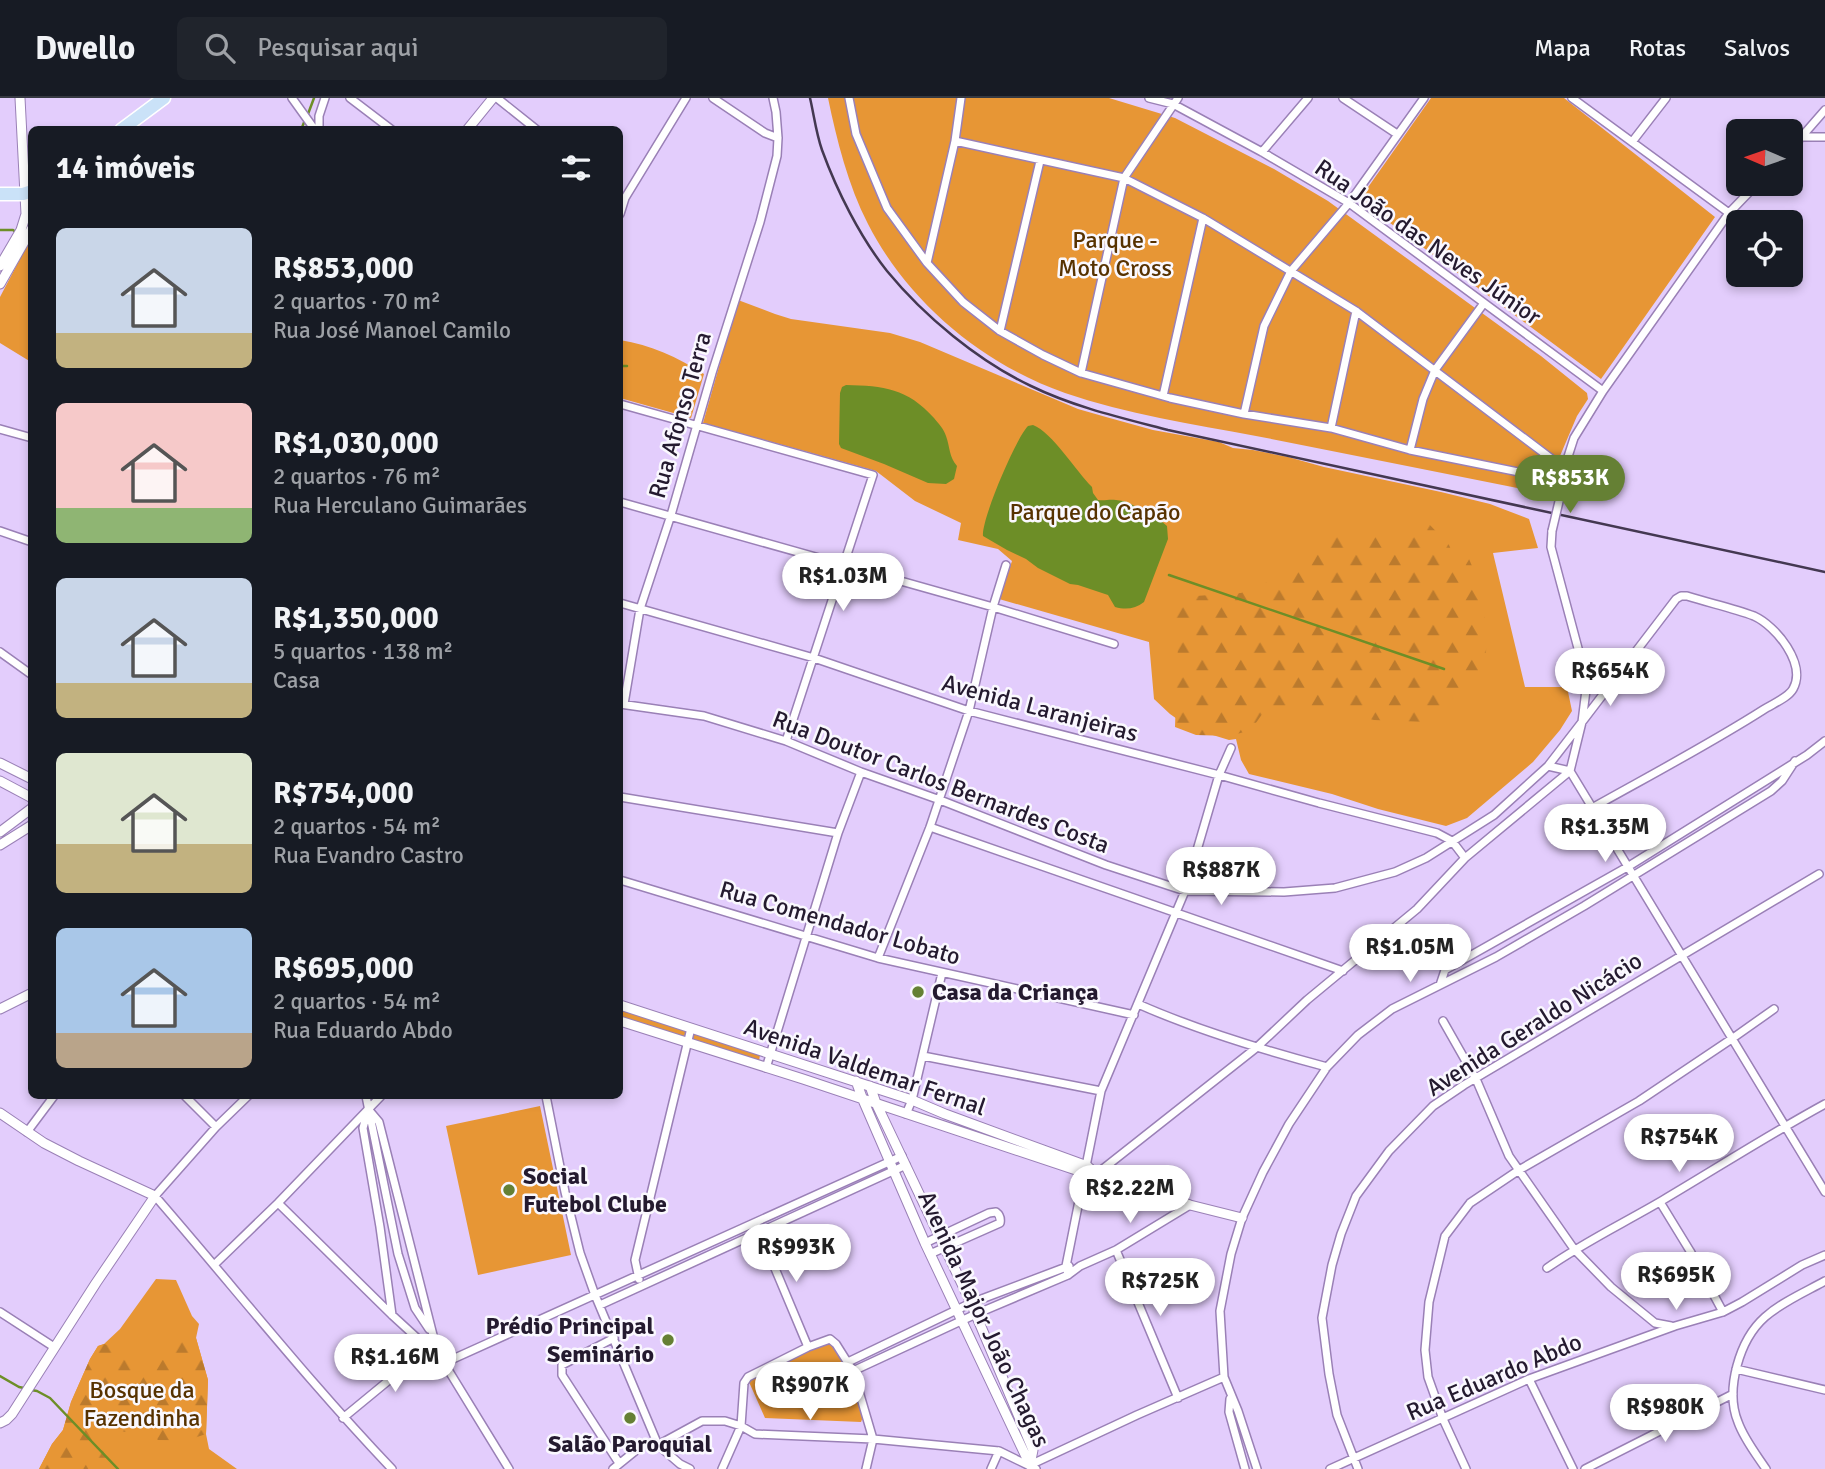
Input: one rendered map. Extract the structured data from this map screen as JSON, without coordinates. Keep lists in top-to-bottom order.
{
  "streets": {
    "street": [
      "Rua João das Neves Júnior",
      "Rua Afonso Terra",
      "Avenida Laranjeiras",
      "Rua Doutor Carlos Bernardes Costa",
      "Rua Comendador Lobato",
      "Avenida Geraldo Nicácio",
      "Avenida Valdemar Fernal",
      "Avenida Major João Chagas",
      "Rua Eduardo Abdo"
    ]
  },
  "crossings": [
    ["Rua Afonso Terra", "Avenida Laranjeiras"],
    ["Avenida Laranjeiras", "Rua Doutor Carlos Bernardes Costa"],
    ["Avenida Geraldo Nicácio", "Rua Eduardo Abdo"],
    ["Avenida Valdemar Fernal", "Avenida Major João Chagas"]
  ],
  "parks": ["Parque - Moto Cross", "Parque do Capão", "Bosque da Fazendinha"],
  "places": [
    "Casa da Criança",
    "Social Futebol Clube",
    "Prédio Principal Seminário",
    "Salão Paroquial"
  ],
  "north": "left",
  "page": {
    "header": "Dwello",
    "search": "Pesquisar aqui",
    "nav": ["Mapa", "Rotas", "Salvos"],
    "heading": "14 imóveis",
    "list": [
      {
        "name": "R$853,000",
        "note": "2 quartos · 70 m² · Rua José Manoel Camilo"
      },
      {
        "name": "R$1,030,000",
        "note": "2 quartos · 76 m² · Rua Herculano Guimarães"
      },
      {
        "name": "R$1,350,000",
        "note": "5 quartos · 138 m² · Casa"
      },
      {
        "name": "R$754,000",
        "note": "2 quartos · 54 m² · Rua Evandro Castro"
      },
      {
        "name": "R$695,000",
        "note": "2 quartos · 54 m² · Rua Eduardo Abdo"
      }
    ],
    "price": [
      "R$853K",
      "R$1.03M",
      "R$654K",
      "R$1.35M",
      "R$887K",
      "R$1.05M",
      "R$754K",
      "R$2.22M",
      "R$993K",
      "R$695K",
      "R$725K",
      "R$1.16M",
      "R$907K",
      "R$980K"
    ]
  }
}
